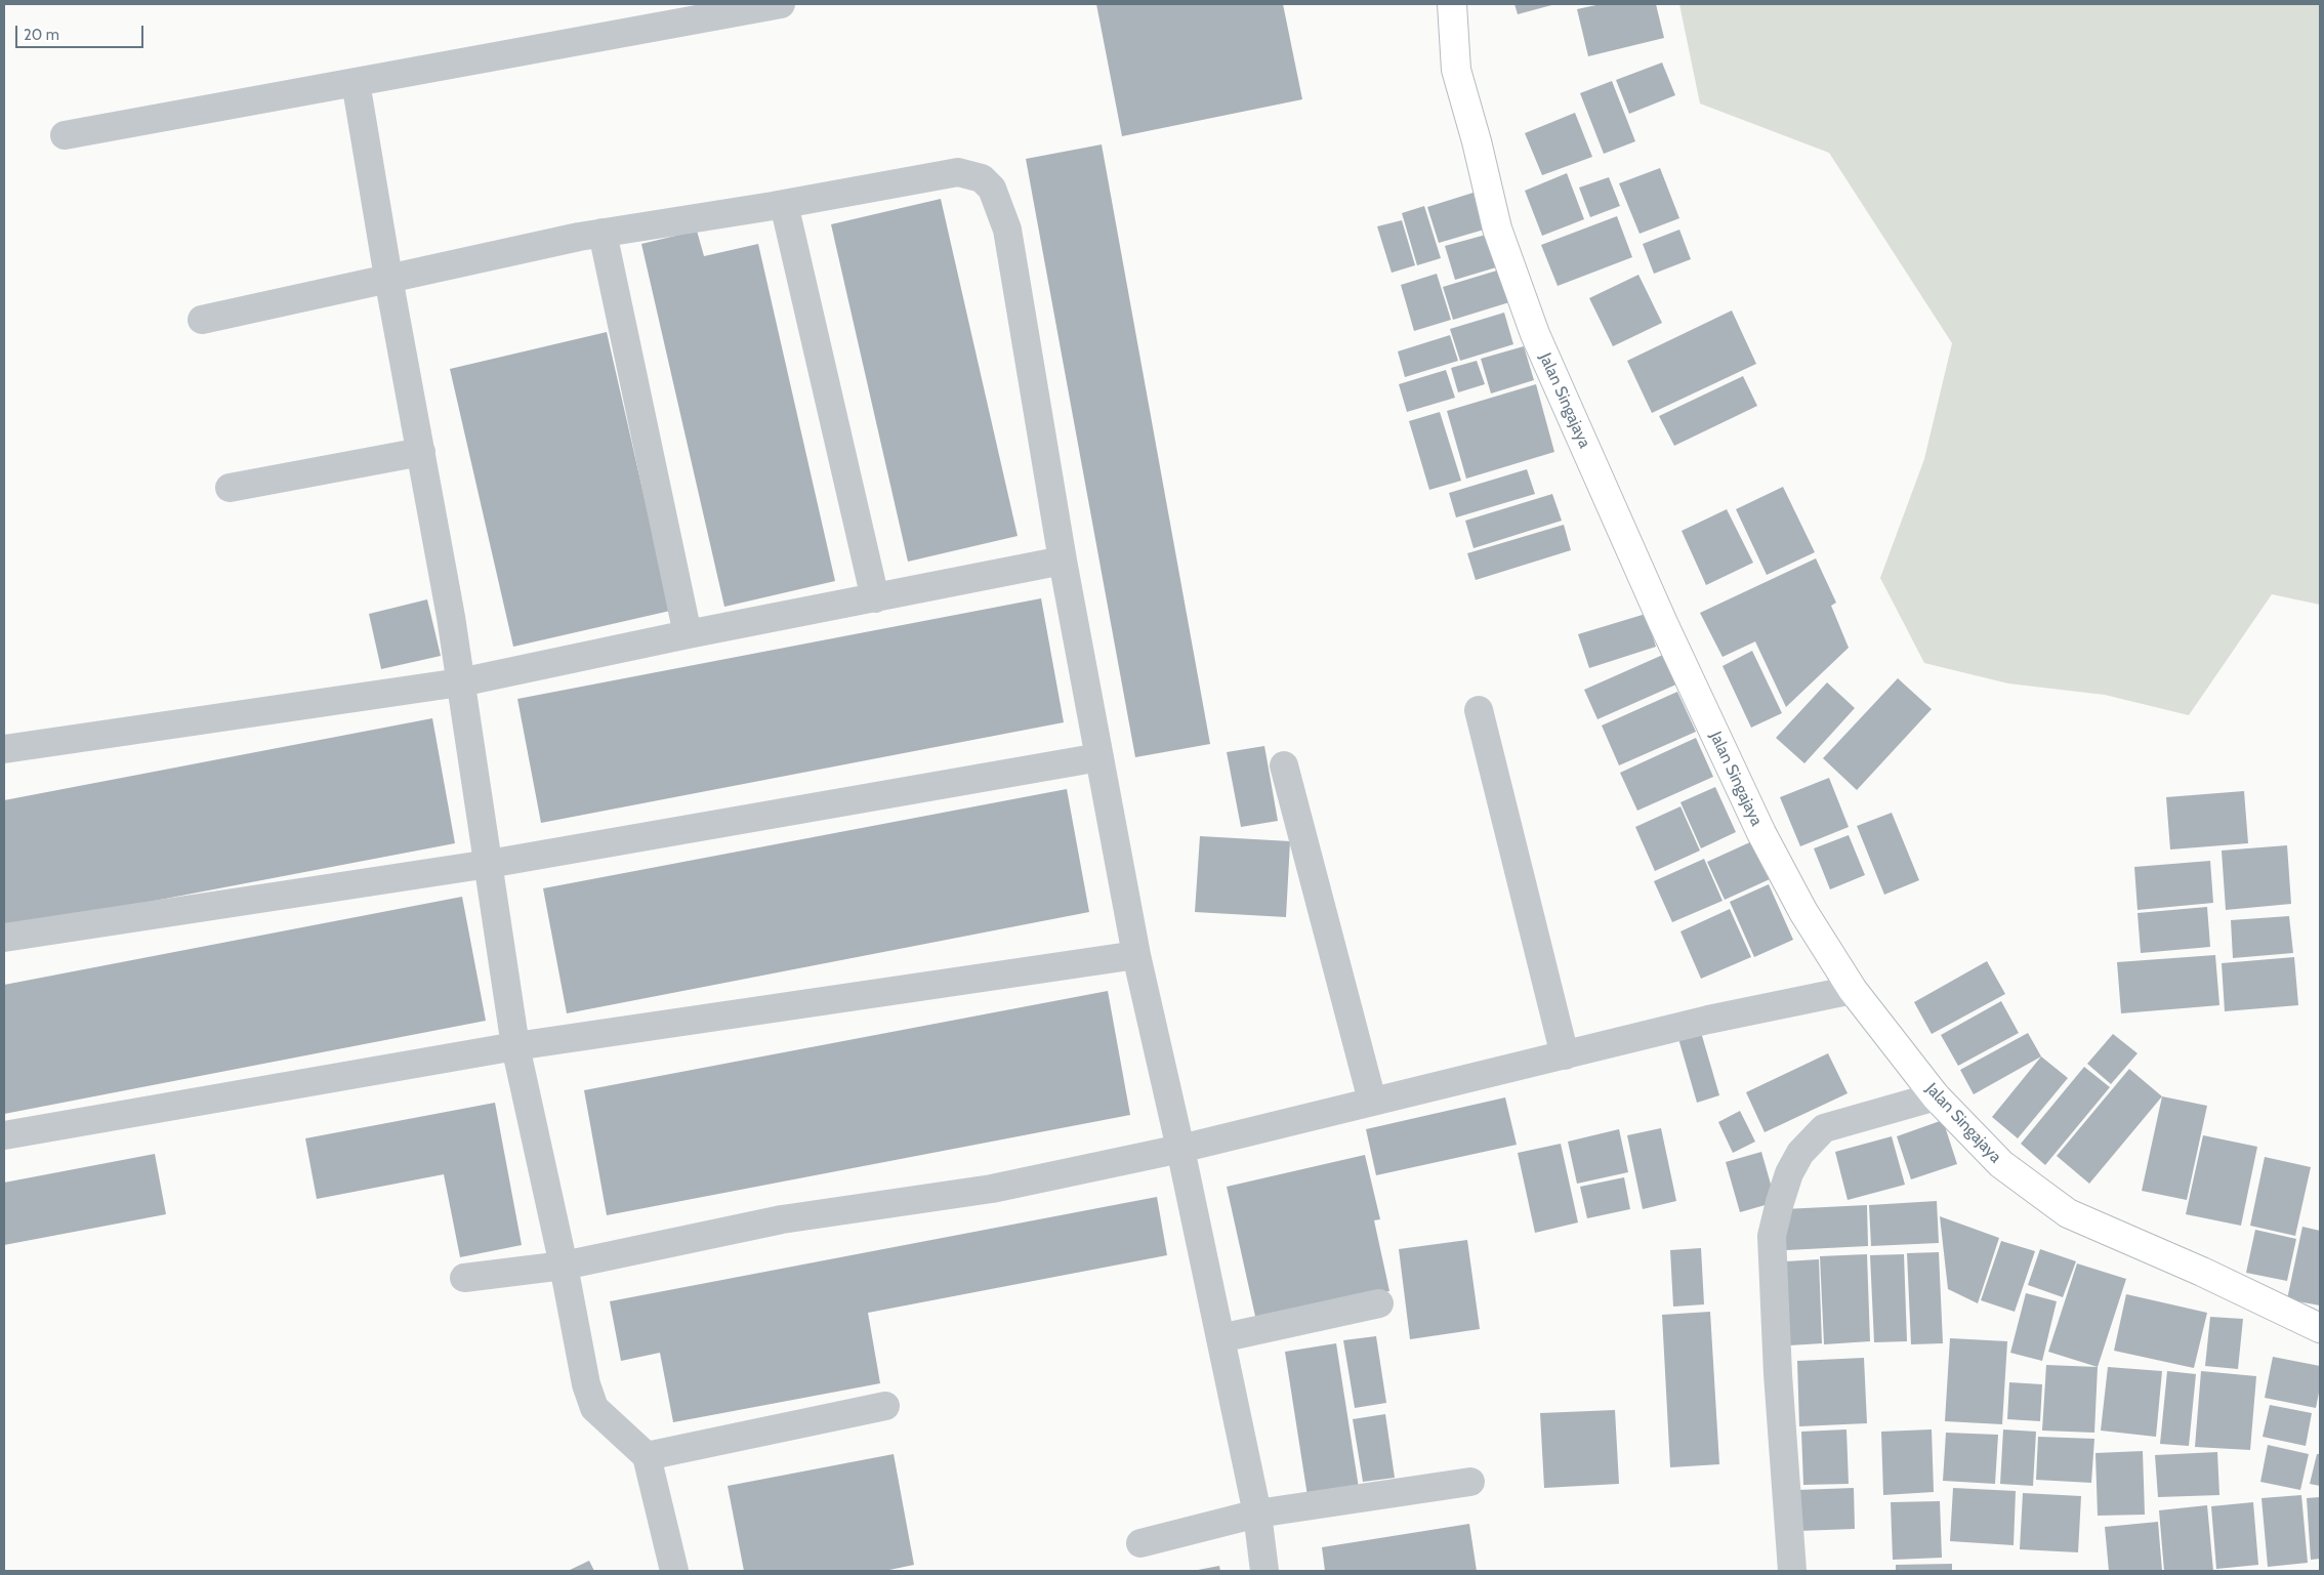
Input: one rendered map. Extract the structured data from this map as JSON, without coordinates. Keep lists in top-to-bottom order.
{
  "streets": {
    "street": ["Jalan Singajaya"]
  },
  "scale_bar": "20 m"
}
